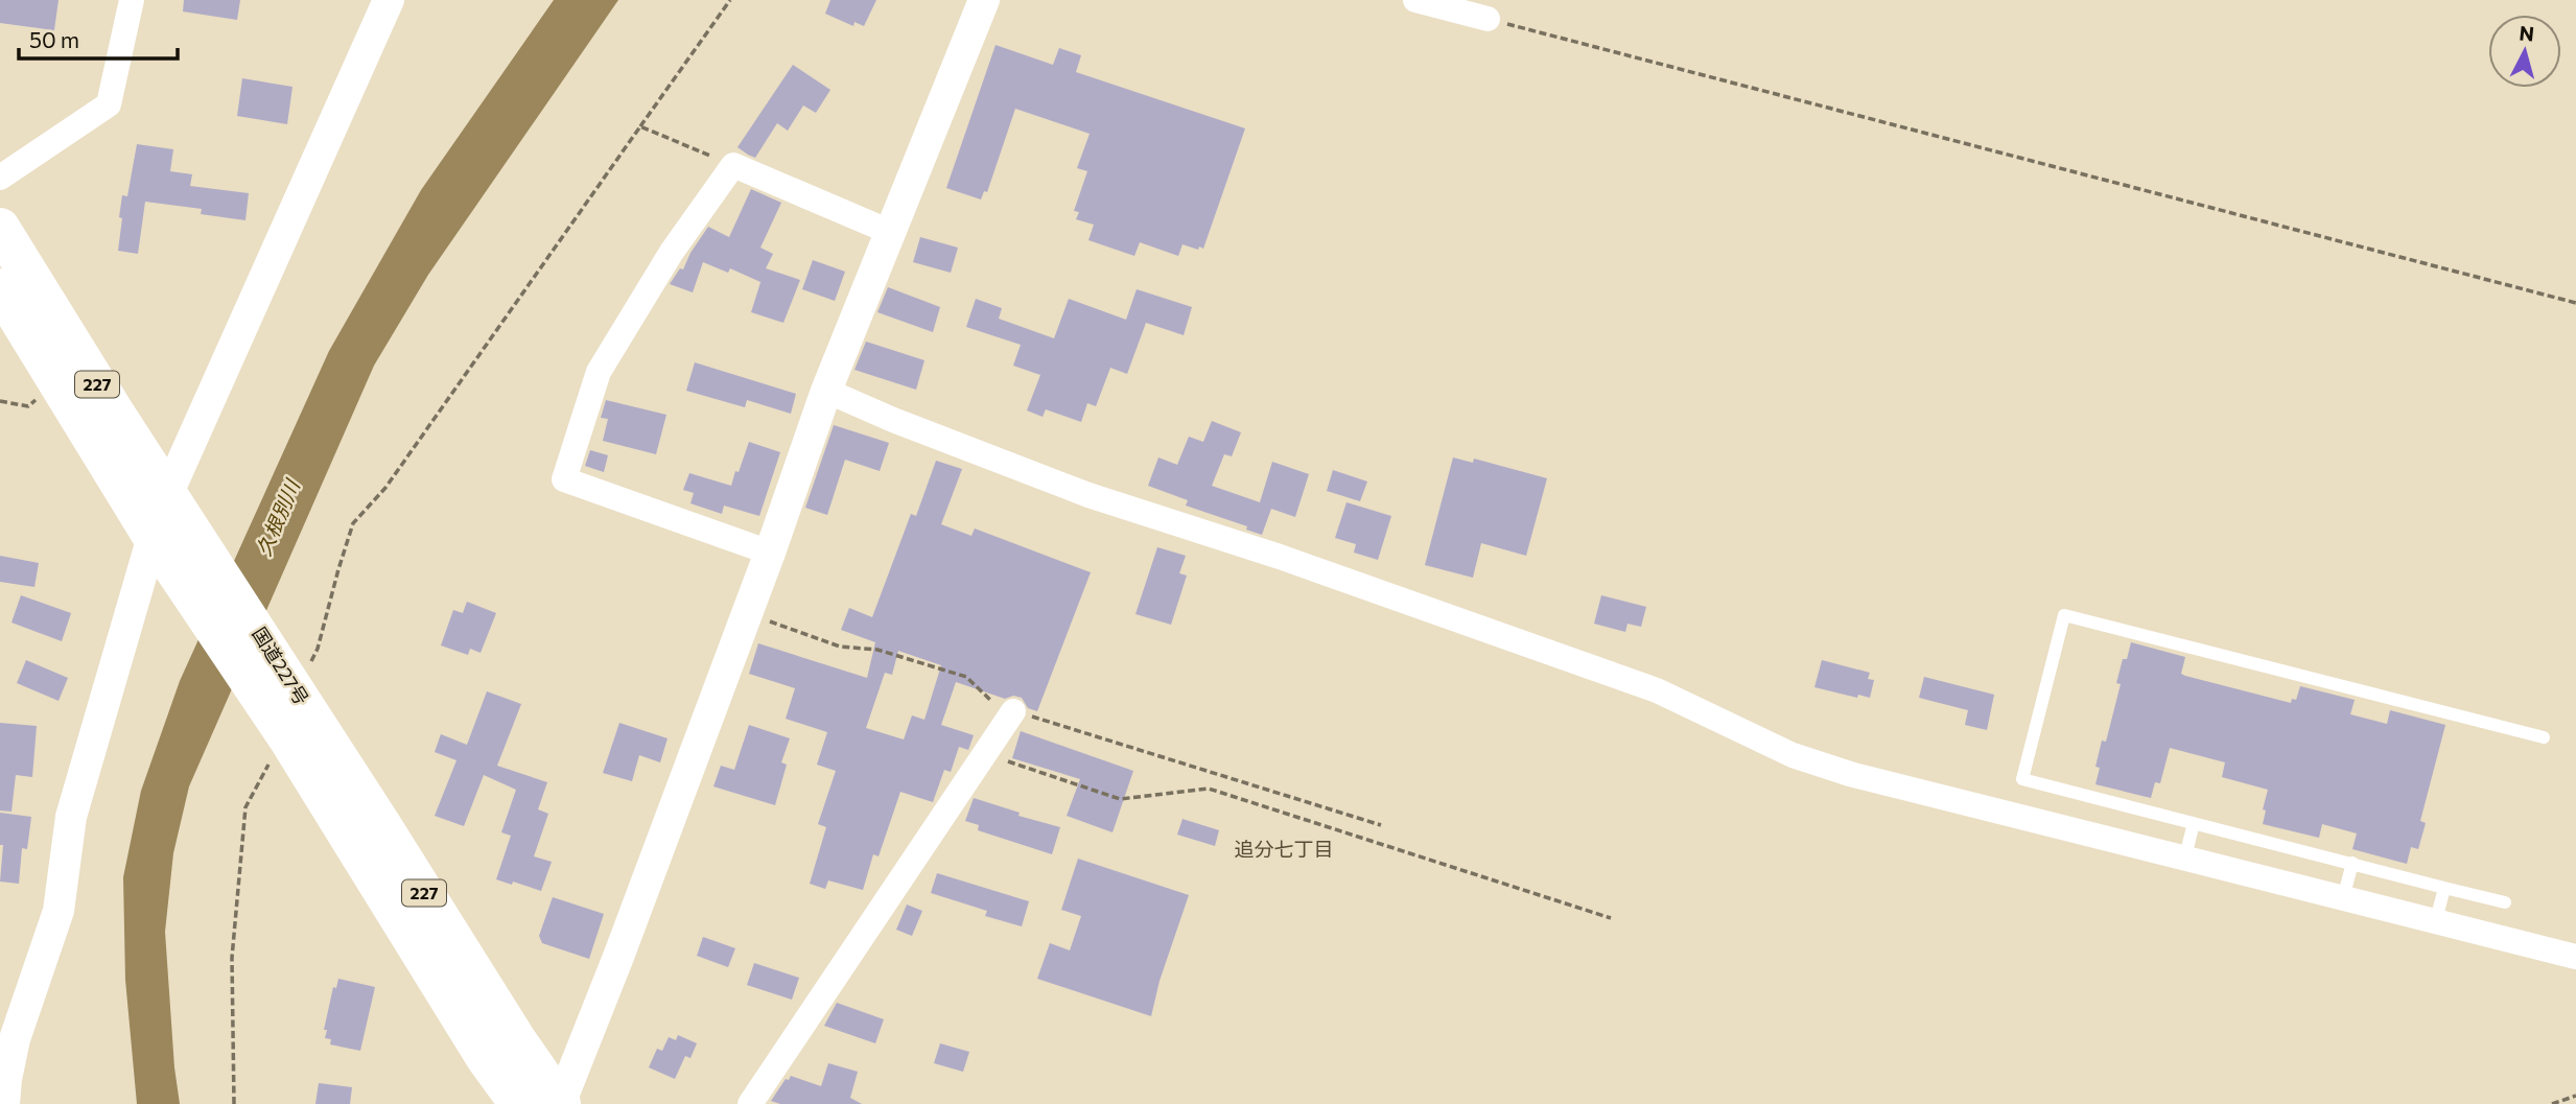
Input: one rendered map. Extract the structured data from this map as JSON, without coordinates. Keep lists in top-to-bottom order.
{
  "streets": {
    "highway": ["227", "国道227号"]
  },
  "districts": ["追分七丁目"],
  "water": ["久根別川"],
  "scale_bar": "50 m",
  "north": "top"
}
